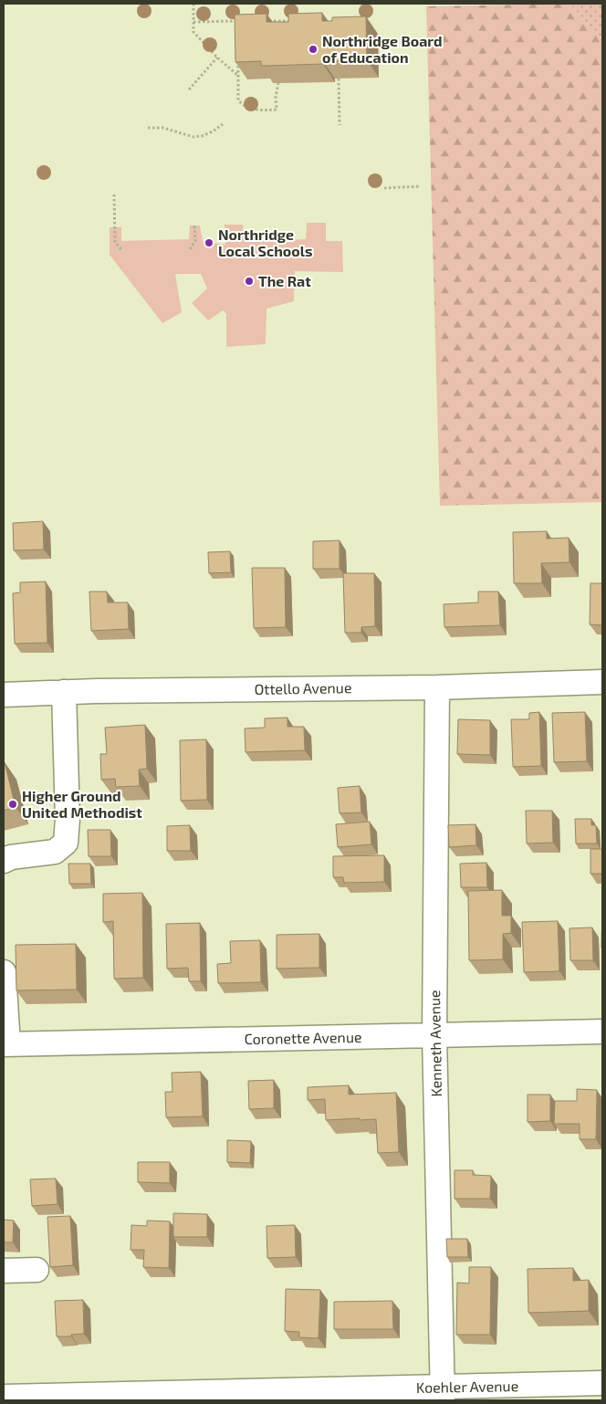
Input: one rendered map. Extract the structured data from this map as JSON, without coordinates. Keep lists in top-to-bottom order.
{
  "streets": {
    "street": [
      "Ottello Avenue",
      "Coronette Avenue",
      "Kenneth Avenue",
      "Koehler Avenue"
    ]
  },
  "crossings": [
    ["Ottello Avenue", "Kenneth Avenue"],
    ["Coronette Avenue", "Kenneth Avenue"],
    ["Kenneth Avenue", "Koehler Avenue"]
  ],
  "places": [
    "Northridge Board of Education",
    "Northridge Local Schools",
    "The Rat",
    "Higher Ground United Methodist"
  ]
}
